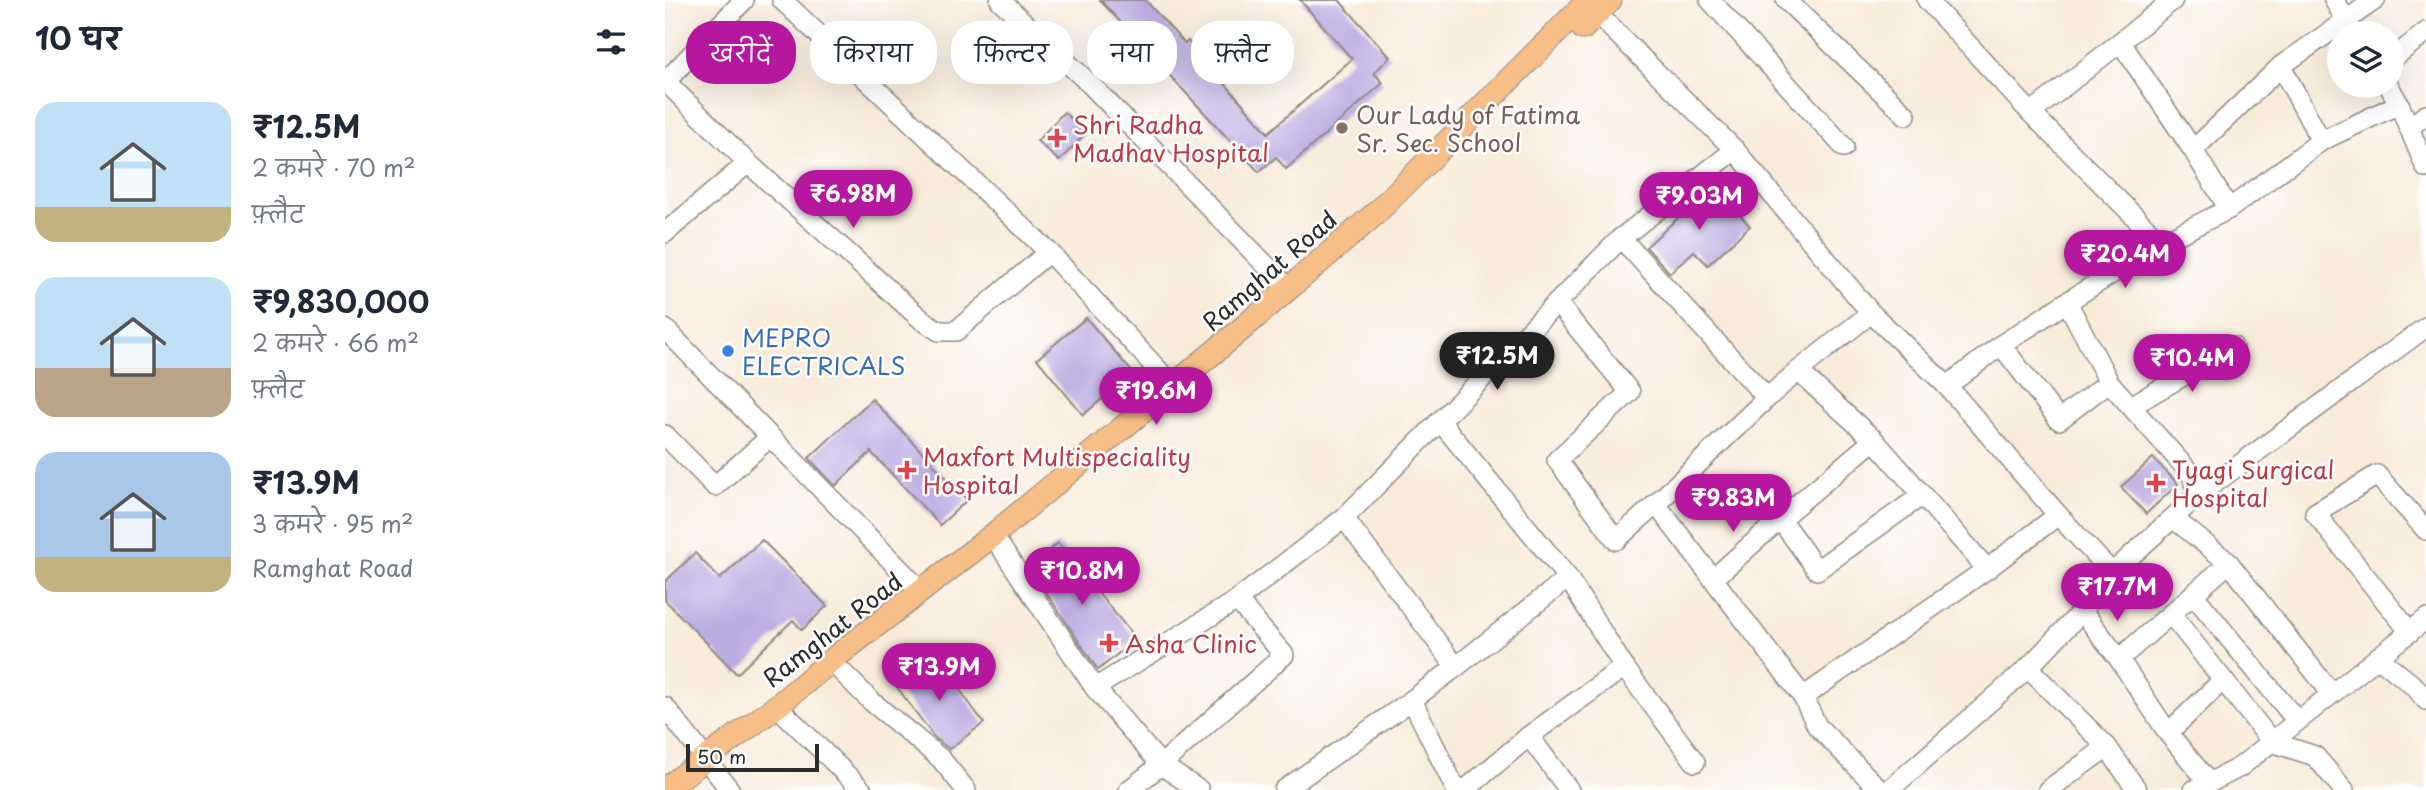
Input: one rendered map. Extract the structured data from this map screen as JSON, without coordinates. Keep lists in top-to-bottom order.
{
  "streets": {
    "main road": ["Ramghat Road"]
  },
  "places": {
    "other": ["Our Lady of Fatima Sr. Sec. School", "MEPRO ELECTRICALS"],
    "health": [
      "Shri Radha Madhav Hospital",
      "Maxfort Multispeciality Hospital",
      "Tyagi Surgical Hospital",
      "Asha Clinic"
    ]
  },
  "scale_bar": "50 m",
  "page": {
    "heading": "10 घर",
    "chip": [
      "खरीदें",
      "किराया",
      "फ़िल्टर",
      "नया",
      "फ़्लैट"
    ],
    "list": [
      {
        "name": "₹12.5M",
        "note": "2 कमरे · 70 m² · फ़्लैट"
      },
      {
        "name": "₹9,830,000",
        "note": "2 कमरे · 66 m² · फ़्लैट"
      },
      {
        "name": "₹13.9M",
        "note": "3 कमरे · 95 m² · Ramghat Road"
      }
    ],
    "price": [
      "₹6.98M",
      "₹9.03M",
      "₹20.4M",
      "₹12.5M",
      "₹10.4M",
      "₹19.6M",
      "₹9.83M",
      "₹10.8M",
      "₹17.7M",
      "₹13.9M"
    ],
    "scale": "50 m"
  }
}
